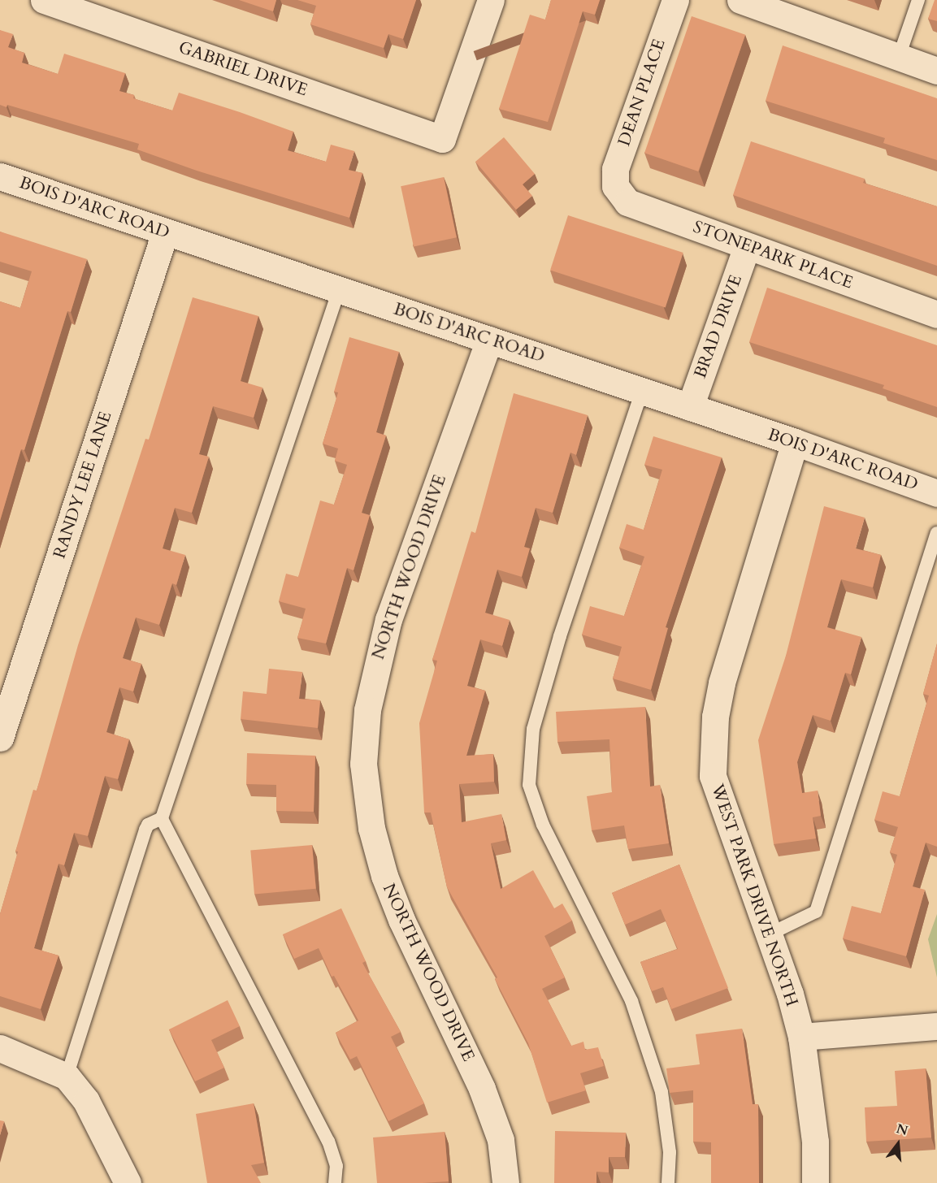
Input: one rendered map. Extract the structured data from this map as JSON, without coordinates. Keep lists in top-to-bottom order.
{
  "streets": {
    "street": [
      "GABRIEL DRIVE",
      "DEAN PLACE",
      "BOIS D'ARC ROAD",
      "STONEPARK PLACE",
      "BRAD DRIVE",
      "RANDY LEE LANE",
      "NORTH WOOD DRIVE",
      "WEST PARK DRIVE NORTH"
    ]
  },
  "crossings": [
    ["DEAN PLACE", "STONEPARK PLACE"],
    ["BOIS D'ARC ROAD", "BRAD DRIVE"],
    ["BOIS D'ARC ROAD", "RANDY LEE LANE"],
    ["BOIS D'ARC ROAD", "NORTH WOOD DRIVE"],
    ["BOIS D'ARC ROAD", "WEST PARK DRIVE NORTH"],
    ["STONEPARK PLACE", "BRAD DRIVE"]
  ],
  "north": "top"
}
